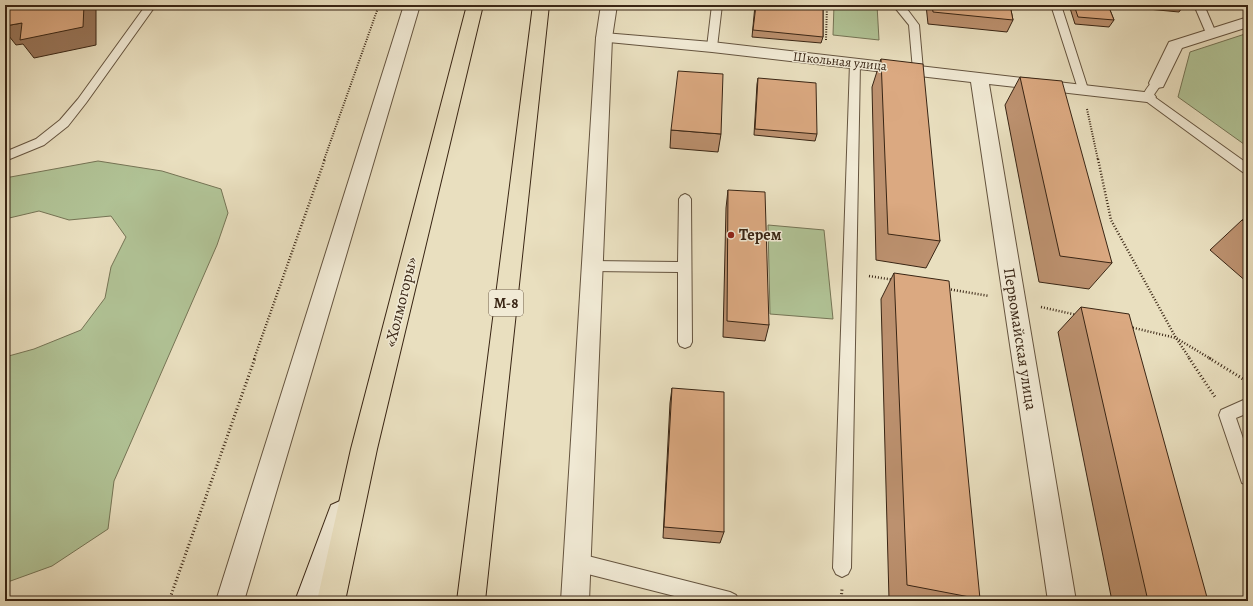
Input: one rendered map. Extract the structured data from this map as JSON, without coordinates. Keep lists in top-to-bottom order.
{
  "streets": {
    "highway": ["«Холмогоры»", "М-8"],
    "street": ["Школьная улица", "Первомайская улица"]
  },
  "crossings": [
    ["Школьная улица", "Первомайская улица"]
  ],
  "places": ["Терем"]
}
